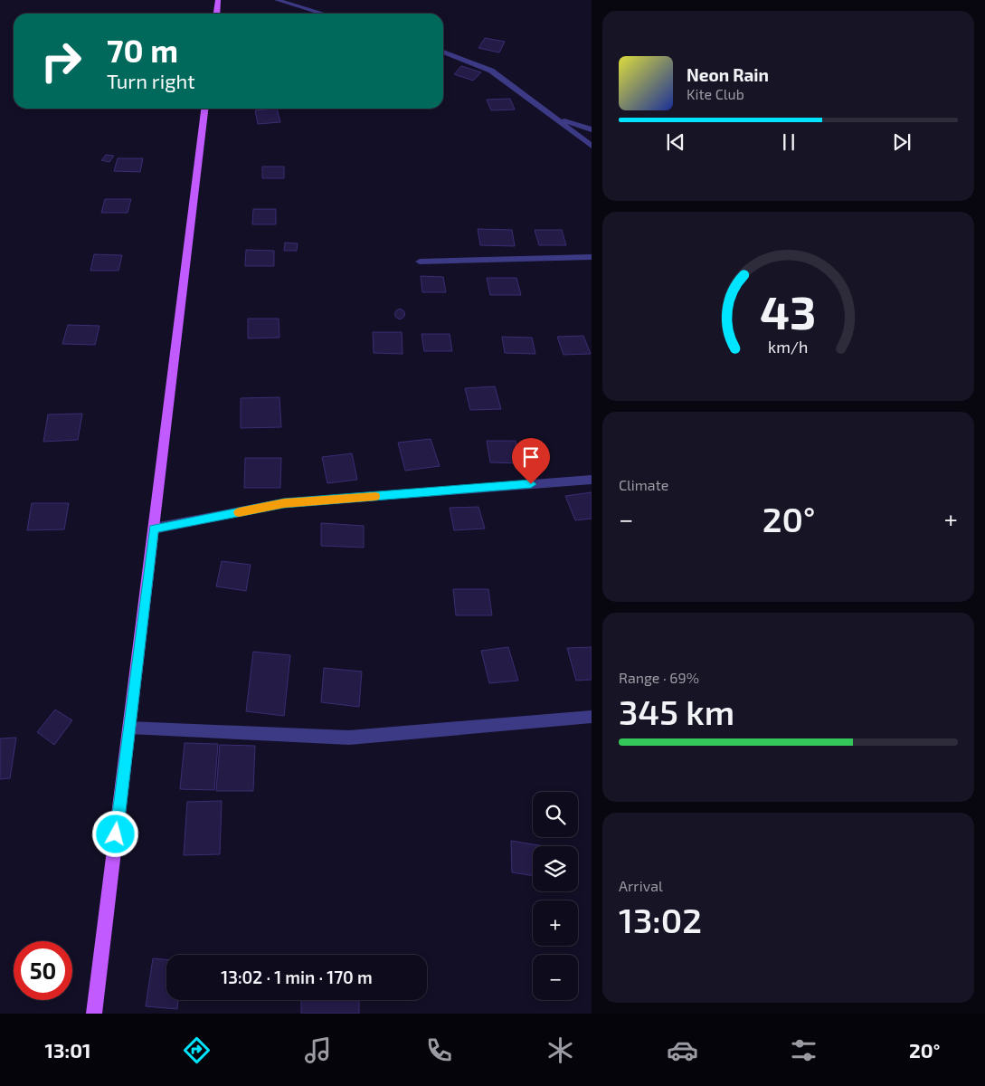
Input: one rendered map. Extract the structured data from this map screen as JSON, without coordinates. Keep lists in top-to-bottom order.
{
  "page": {
    "turn": ["70 m", "Turn right"],
    "song": ["Neon Rain", "Kite Club"],
    "tile": [
      "Climate",
      ["Range · 69%", "345 km"],
      ["Arrival", "13:02"]
    ],
    "heat": ["−", "20°", "+"],
    "map_buttons": ["+", "−"],
    "limit": "50",
    "trip": "13:02 · 1 min · 170 m",
    "tabs": ["13:01", "20°"],
    "gauge": ["43", "km/h"]
  }
}
